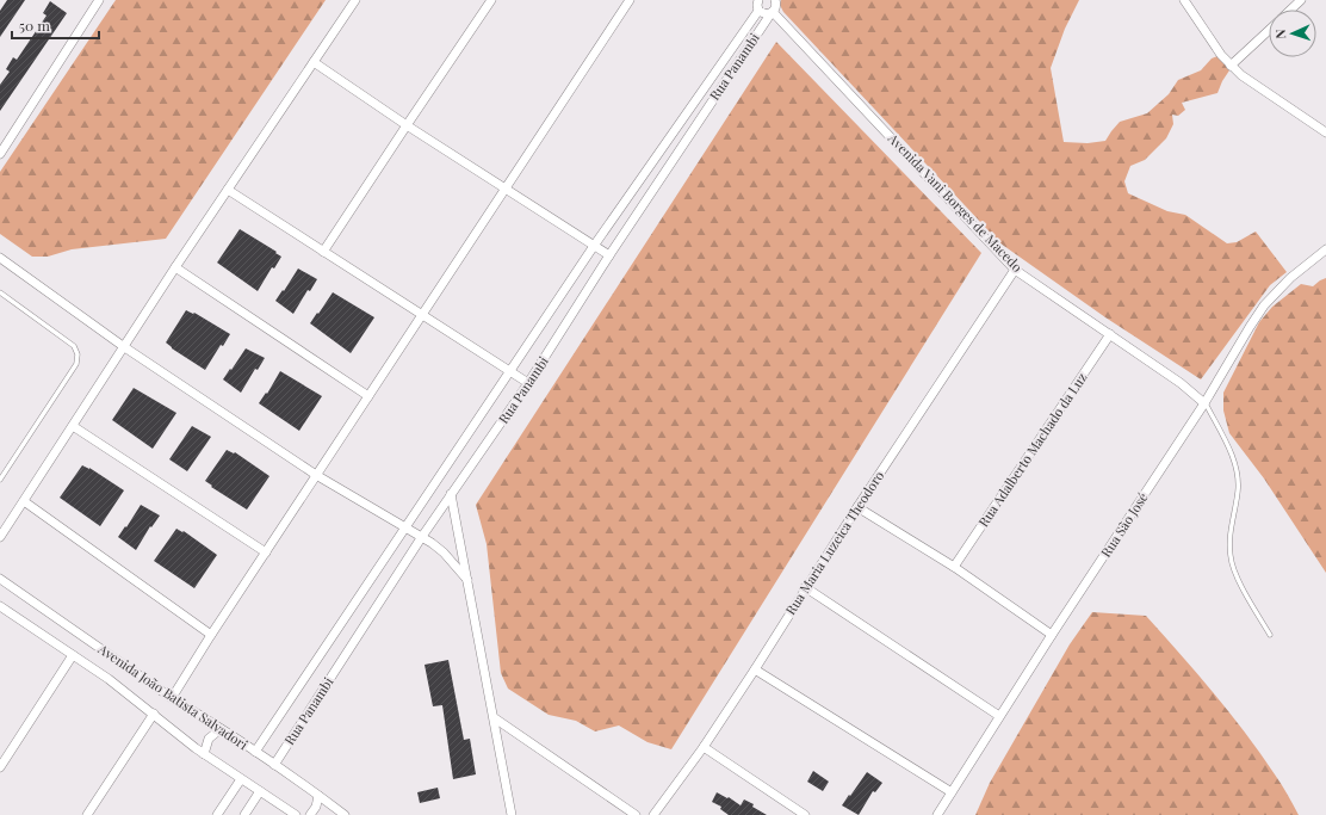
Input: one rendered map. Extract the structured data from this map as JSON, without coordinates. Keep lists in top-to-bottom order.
{
  "streets": {
    "street": [
      "Rua Panambi",
      "Avenida Vani Borges de Macedo",
      "Rua Adalberto Machado da Luz",
      "Rua São José",
      "Rua Maria Luzeica Theodoro",
      "Avenida João Batista Salvadori"
    ]
  },
  "crossings": [
    ["Rua Panambi", "Avenida Vani Borges de Macedo"],
    ["Rua Panambi", "Avenida João Batista Salvadori"],
    ["Avenida Vani Borges de Macedo", "Rua Adalberto Machado da Luz"],
    ["Avenida Vani Borges de Macedo", "Rua São José"],
    ["Avenida Vani Borges de Macedo", "Rua Maria Luzeica Theodoro"]
  ],
  "scale_bar": "50 m",
  "north": "left"
}
